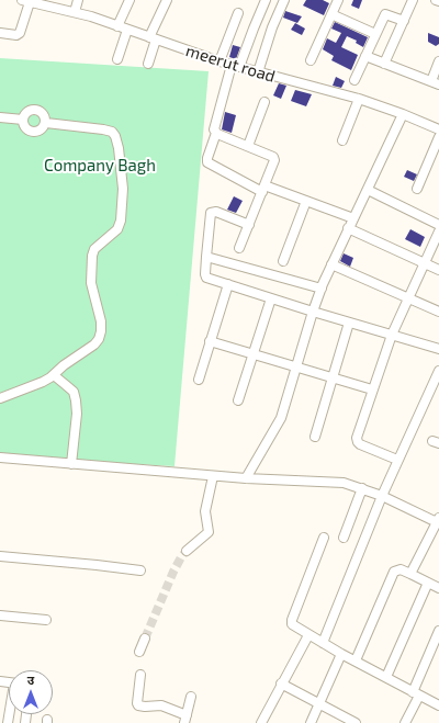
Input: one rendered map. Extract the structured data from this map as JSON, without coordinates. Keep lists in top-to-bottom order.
{
  "streets": {
    "street": ["meerut road"]
  },
  "parks": ["Company Bagh"],
  "north": "top"
}
